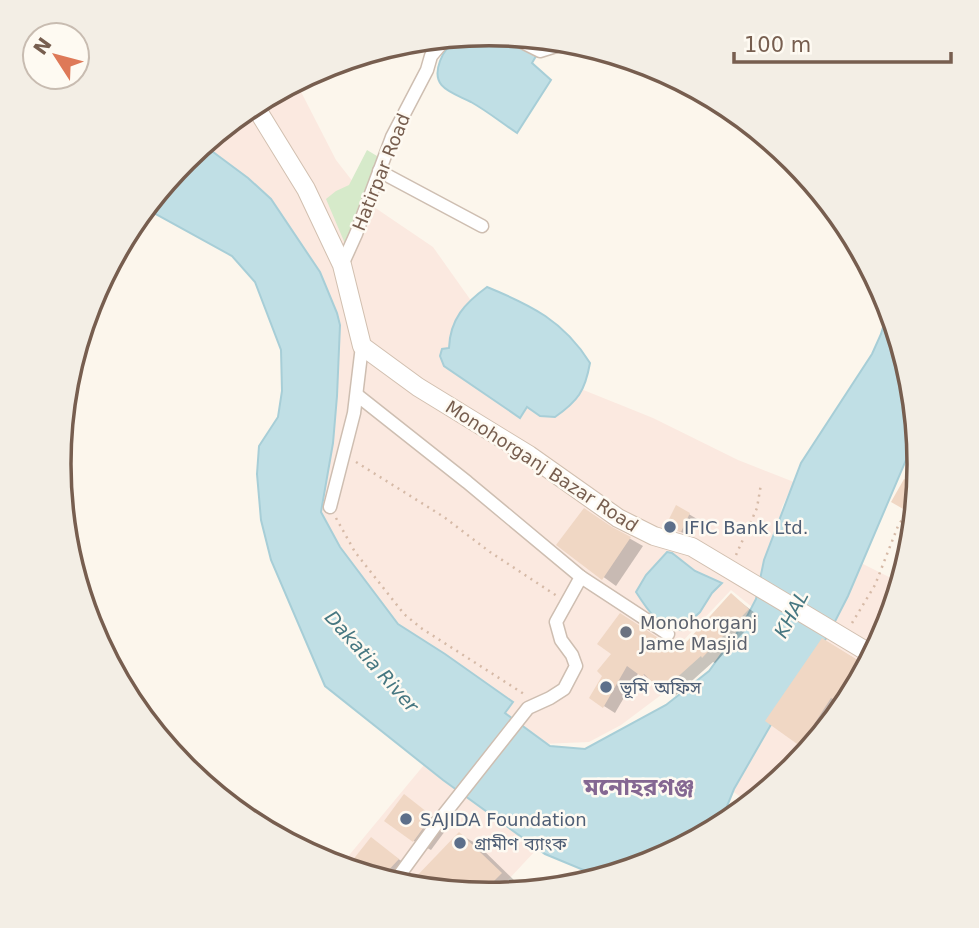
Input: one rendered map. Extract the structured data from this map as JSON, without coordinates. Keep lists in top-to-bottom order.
{
  "streets": {
    "street": ["Hatirpar Road", "Monohorganj Bazar Road"]
  },
  "districts": ["মনোহরগঞ্জ"],
  "water": ["KHAL", "Dakatia River"],
  "places": [
    "IFIC Bank Ltd.",
    "Monohorganj Jame Masjid",
    "ভূমি অফিস",
    "SAJIDA Foundation",
    "গ্রামীণ ব্যাংক"
  ],
  "scale_bar": "100 m",
  "north": "top left"
}
